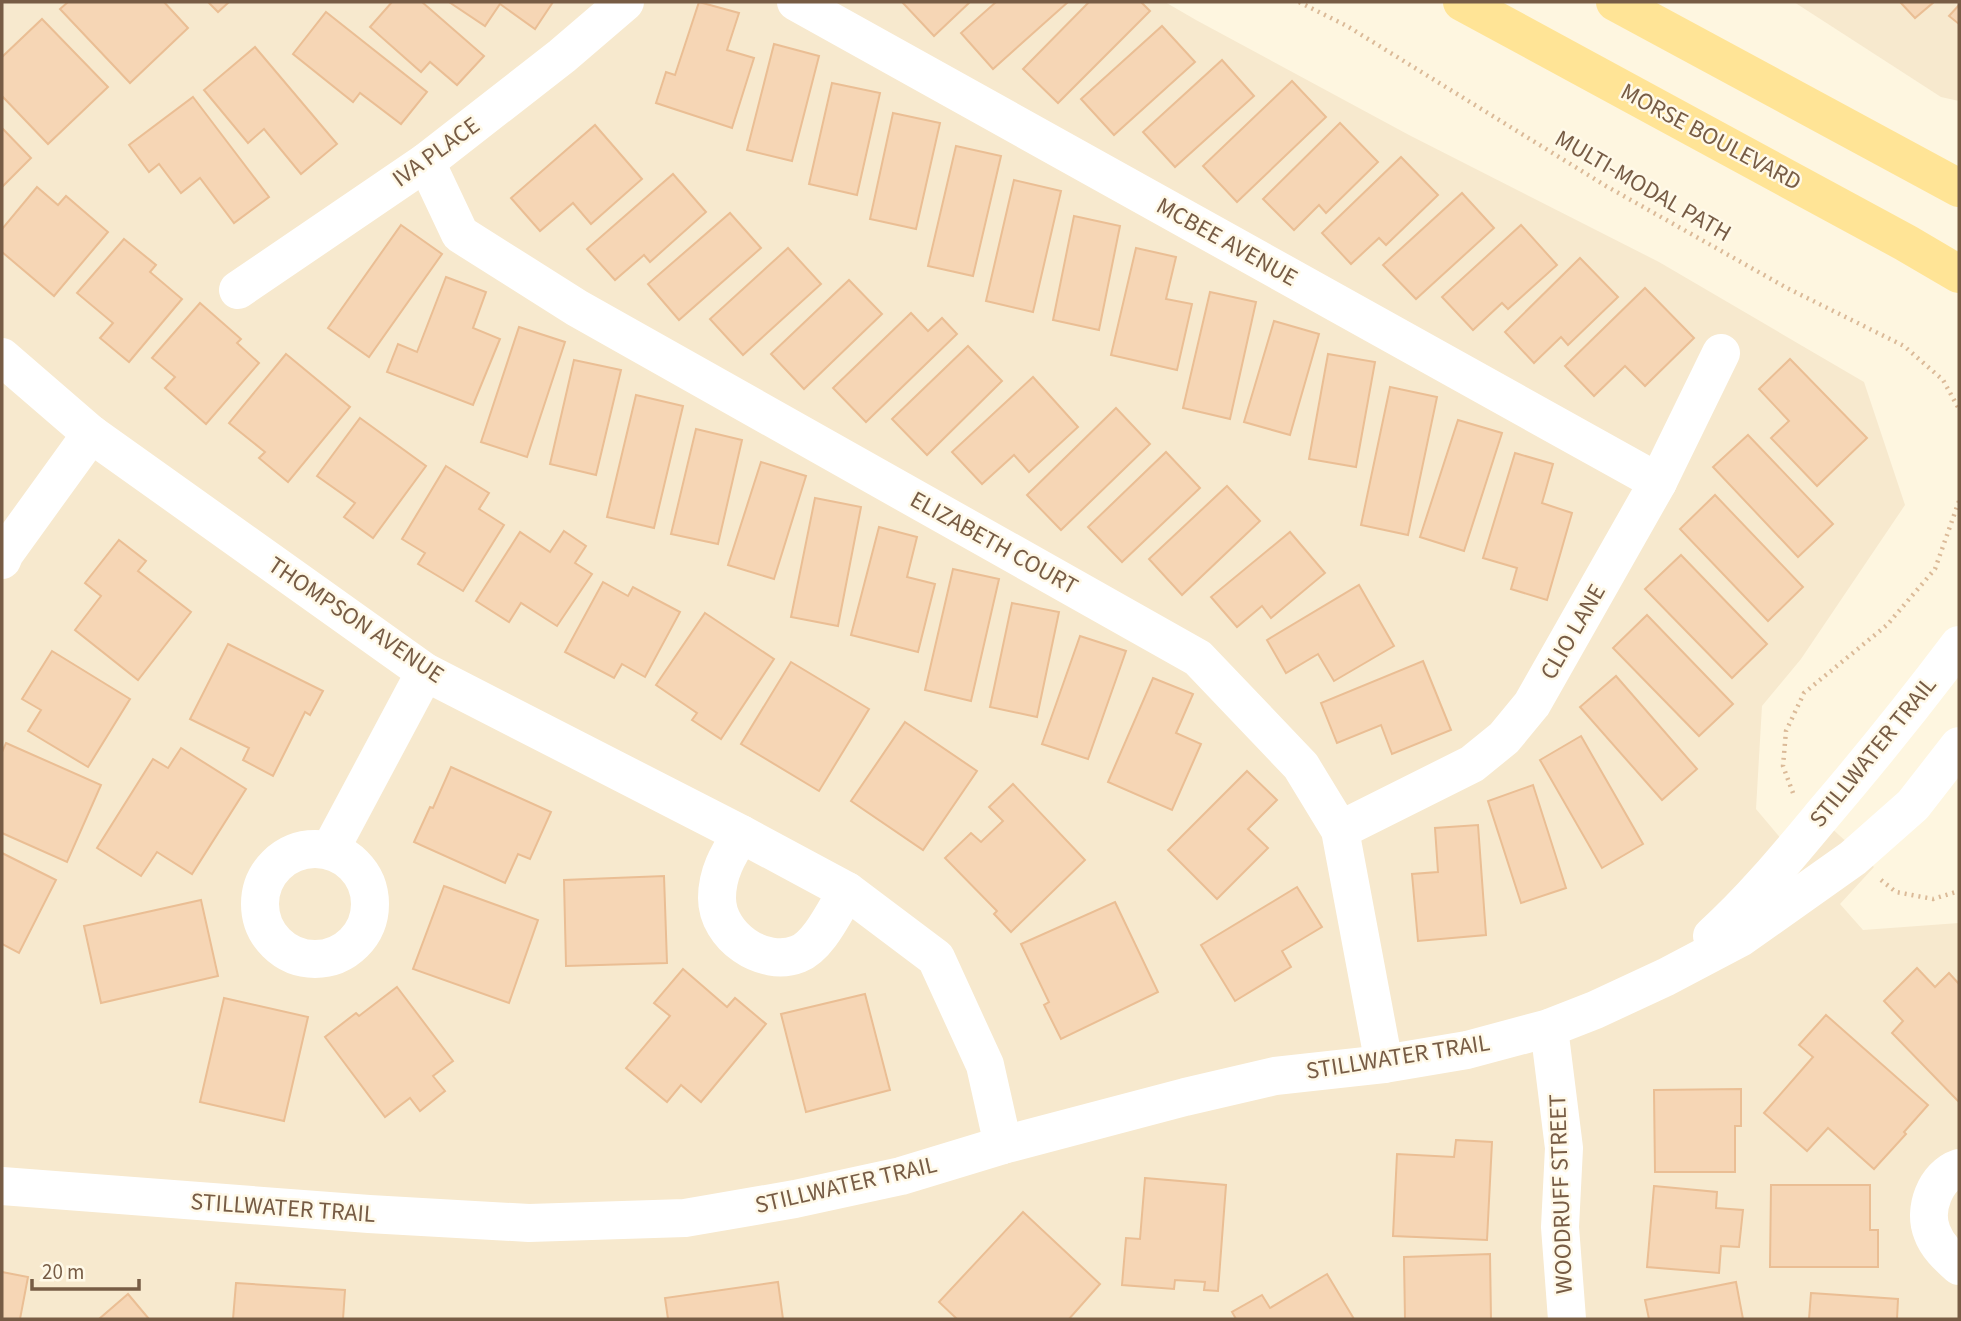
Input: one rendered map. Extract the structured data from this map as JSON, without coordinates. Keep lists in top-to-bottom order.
{
  "streets": {
    "main road": ["MORSE BOULEVARD"],
    "street": [
      "IVA PLACE",
      "MCBEE AVENUE",
      "ELIZABETH COURT",
      "THOMPSON AVENUE",
      "CLIO LANE",
      "STILLWATER TRAIL",
      "WOODRUFF STREET"
    ],
    "path": ["MULTI-MODAL PATH"]
  },
  "crossings": [
    ["IVA PLACE", "ELIZABETH COURT"],
    ["MCBEE AVENUE", "CLIO LANE"],
    ["ELIZABETH COURT", "CLIO LANE"],
    ["ELIZABETH COURT", "STILLWATER TRAIL"],
    ["THOMPSON AVENUE", "STILLWATER TRAIL"],
    ["STILLWATER TRAIL", "WOODRUFF STREET"]
  ],
  "scale_bar": "20 m"
}
